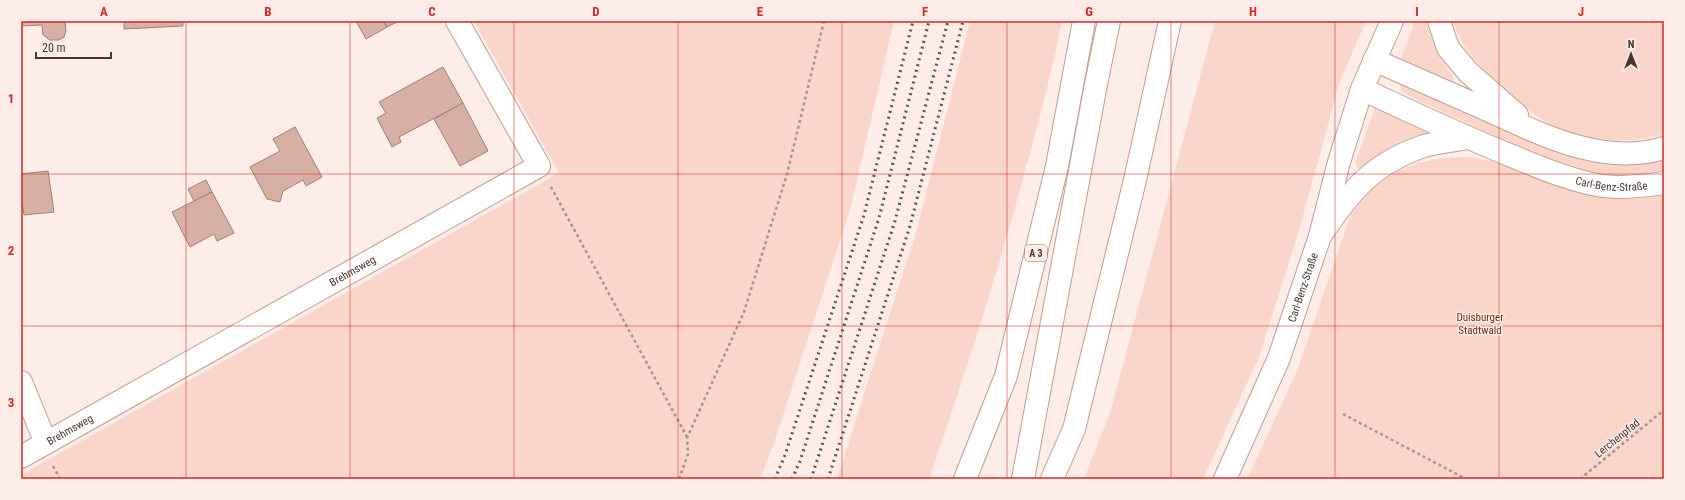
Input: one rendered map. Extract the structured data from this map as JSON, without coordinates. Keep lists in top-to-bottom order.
{
  "streets": {
    "main road": ["Carl-Benz-Straße", "A 3", "Brehmsweg"],
    "path": ["Lerchenpfad"]
  },
  "parks": ["Duisburger Stadtwald"],
  "scale_bar": "20 m",
  "north": "top",
  "grid": {
    "columns": [
      "A",
      "B",
      "C",
      "D",
      "E",
      "F",
      "G",
      "H",
      "I",
      "J"
    ],
    "rows": ["1", "2", "3"]
  }
}
